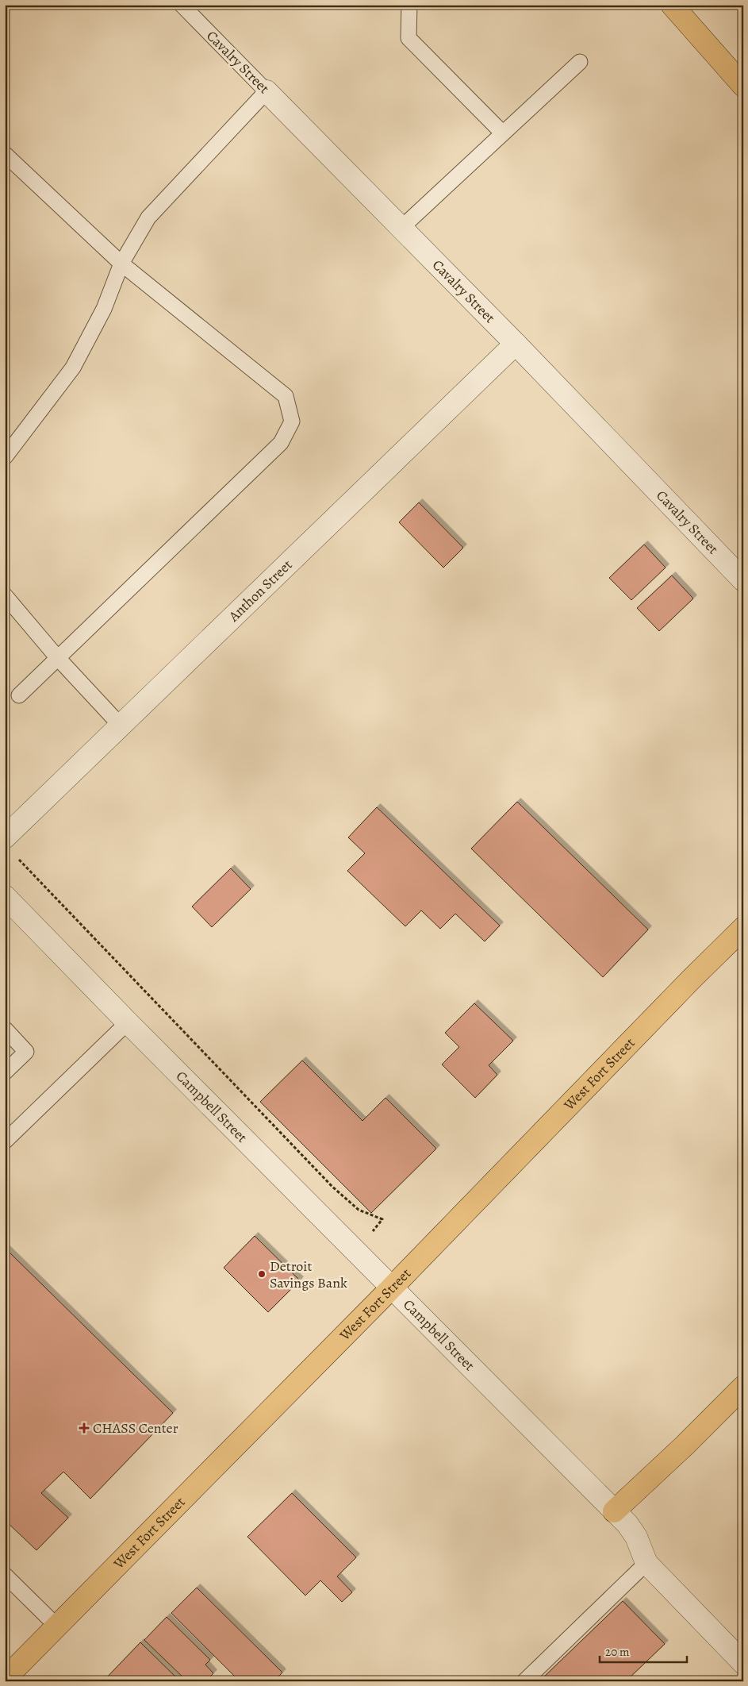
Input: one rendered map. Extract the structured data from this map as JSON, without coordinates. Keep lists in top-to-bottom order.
{
  "streets": {
    "main road": ["West Fort Street"],
    "street": ["Cavalry Street", "Anthon Street", "Campbell Street"]
  },
  "crossings": [
    ["Cavalry Street", "Anthon Street"],
    ["West Fort Street", "Campbell Street"]
  ],
  "places": {
    "other": ["Detroit Savings Bank"],
    "health": ["CHASS Center"]
  },
  "scale_bar": "20 m"
}
